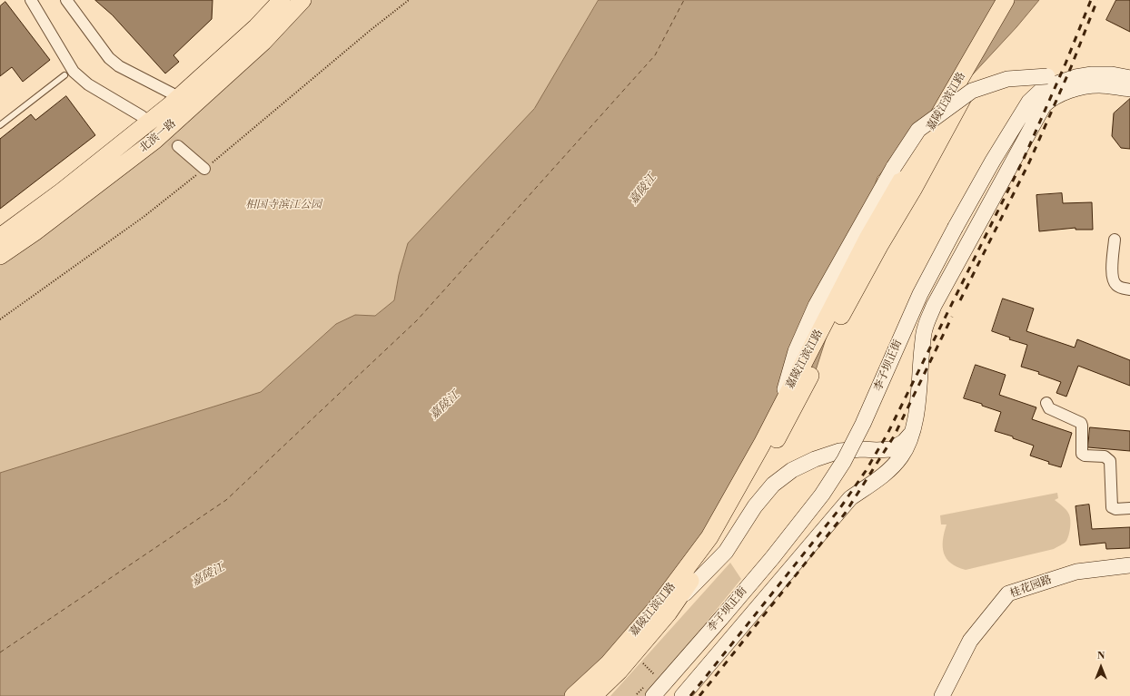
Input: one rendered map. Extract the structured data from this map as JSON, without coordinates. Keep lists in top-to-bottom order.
{
  "streets": {
    "main road": [
      "嘉陵江滨江路",
      "北滨一路",
      "李子坝正街",
      "桂花园路"
    ]
  },
  "water": ["嘉陵江"],
  "parks": ["相国寺滨江公园"],
  "north": "top"
}
